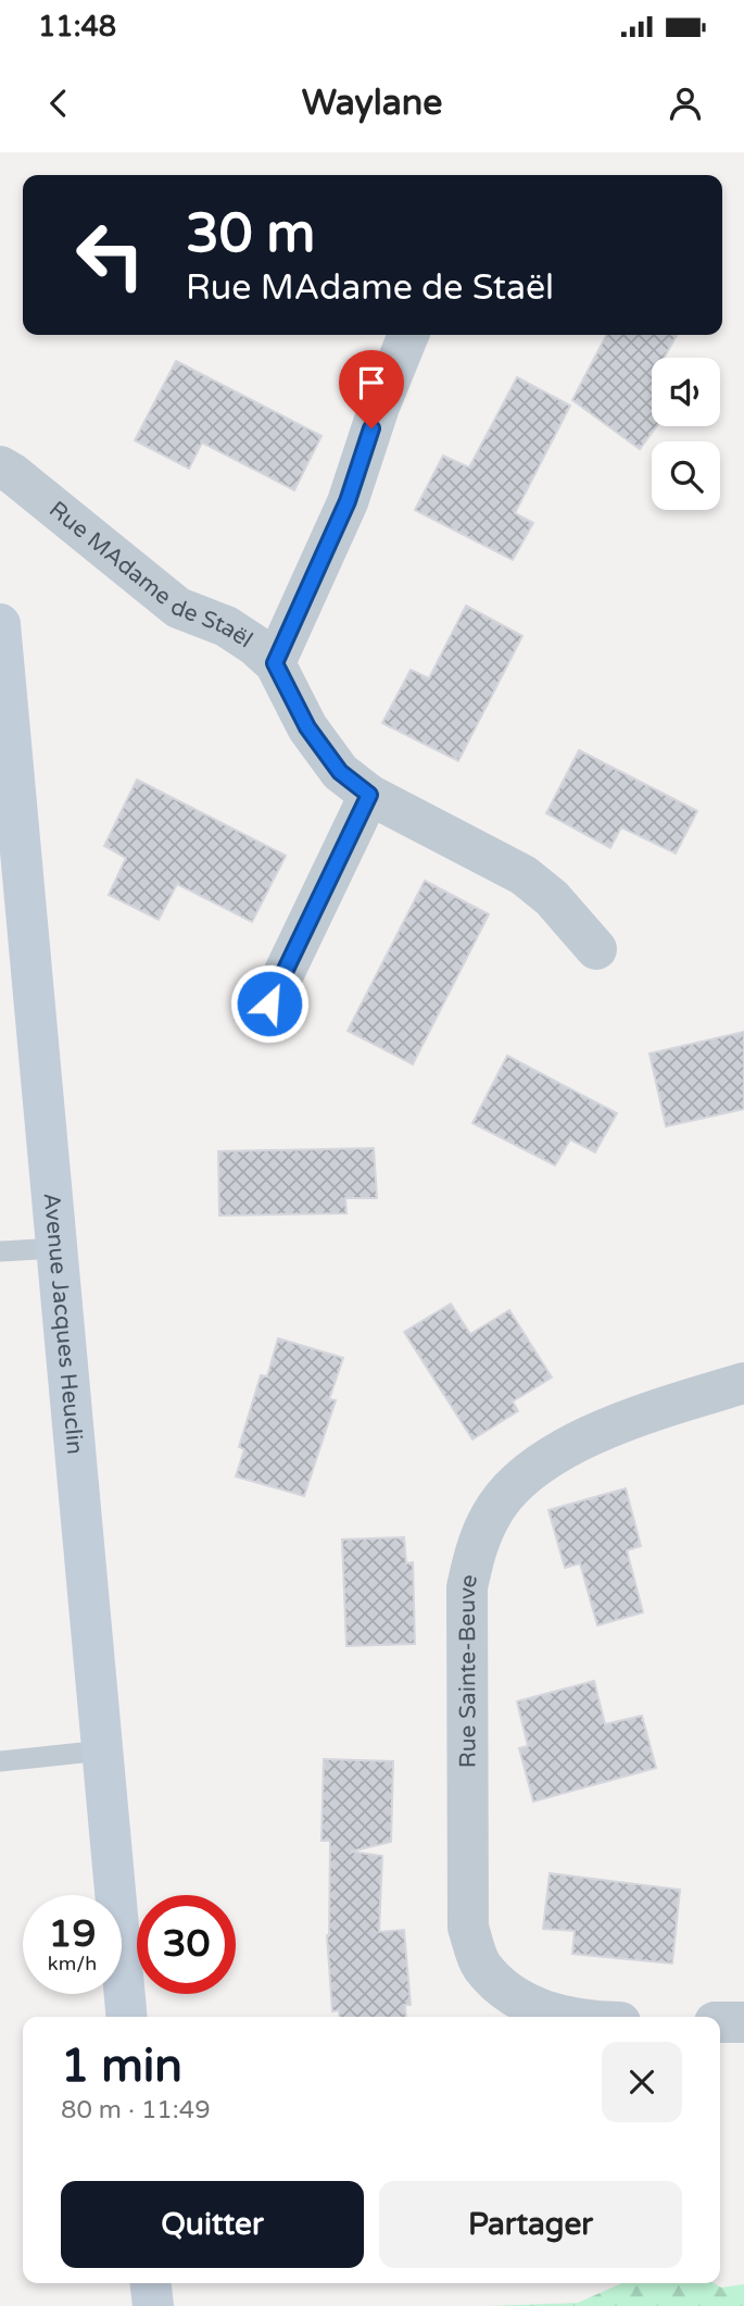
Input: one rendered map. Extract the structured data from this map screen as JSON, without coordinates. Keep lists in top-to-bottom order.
{
  "streets": {
    "street": ["Rue MAdame de Staël", "Avenue Jacques Heuclin", "Rue Sainte-Beuve"]
  },
  "page": {
    "status": "11:48",
    "header": "Waylane",
    "turn": ["30 m", "Rue MAdame de Staël"],
    "speed": "19 km/h",
    "limit": "30",
    "heading": ["1 min", "80 m · 11:49"],
    "buttons": ["Quitter", "Partager"]
  }
}
